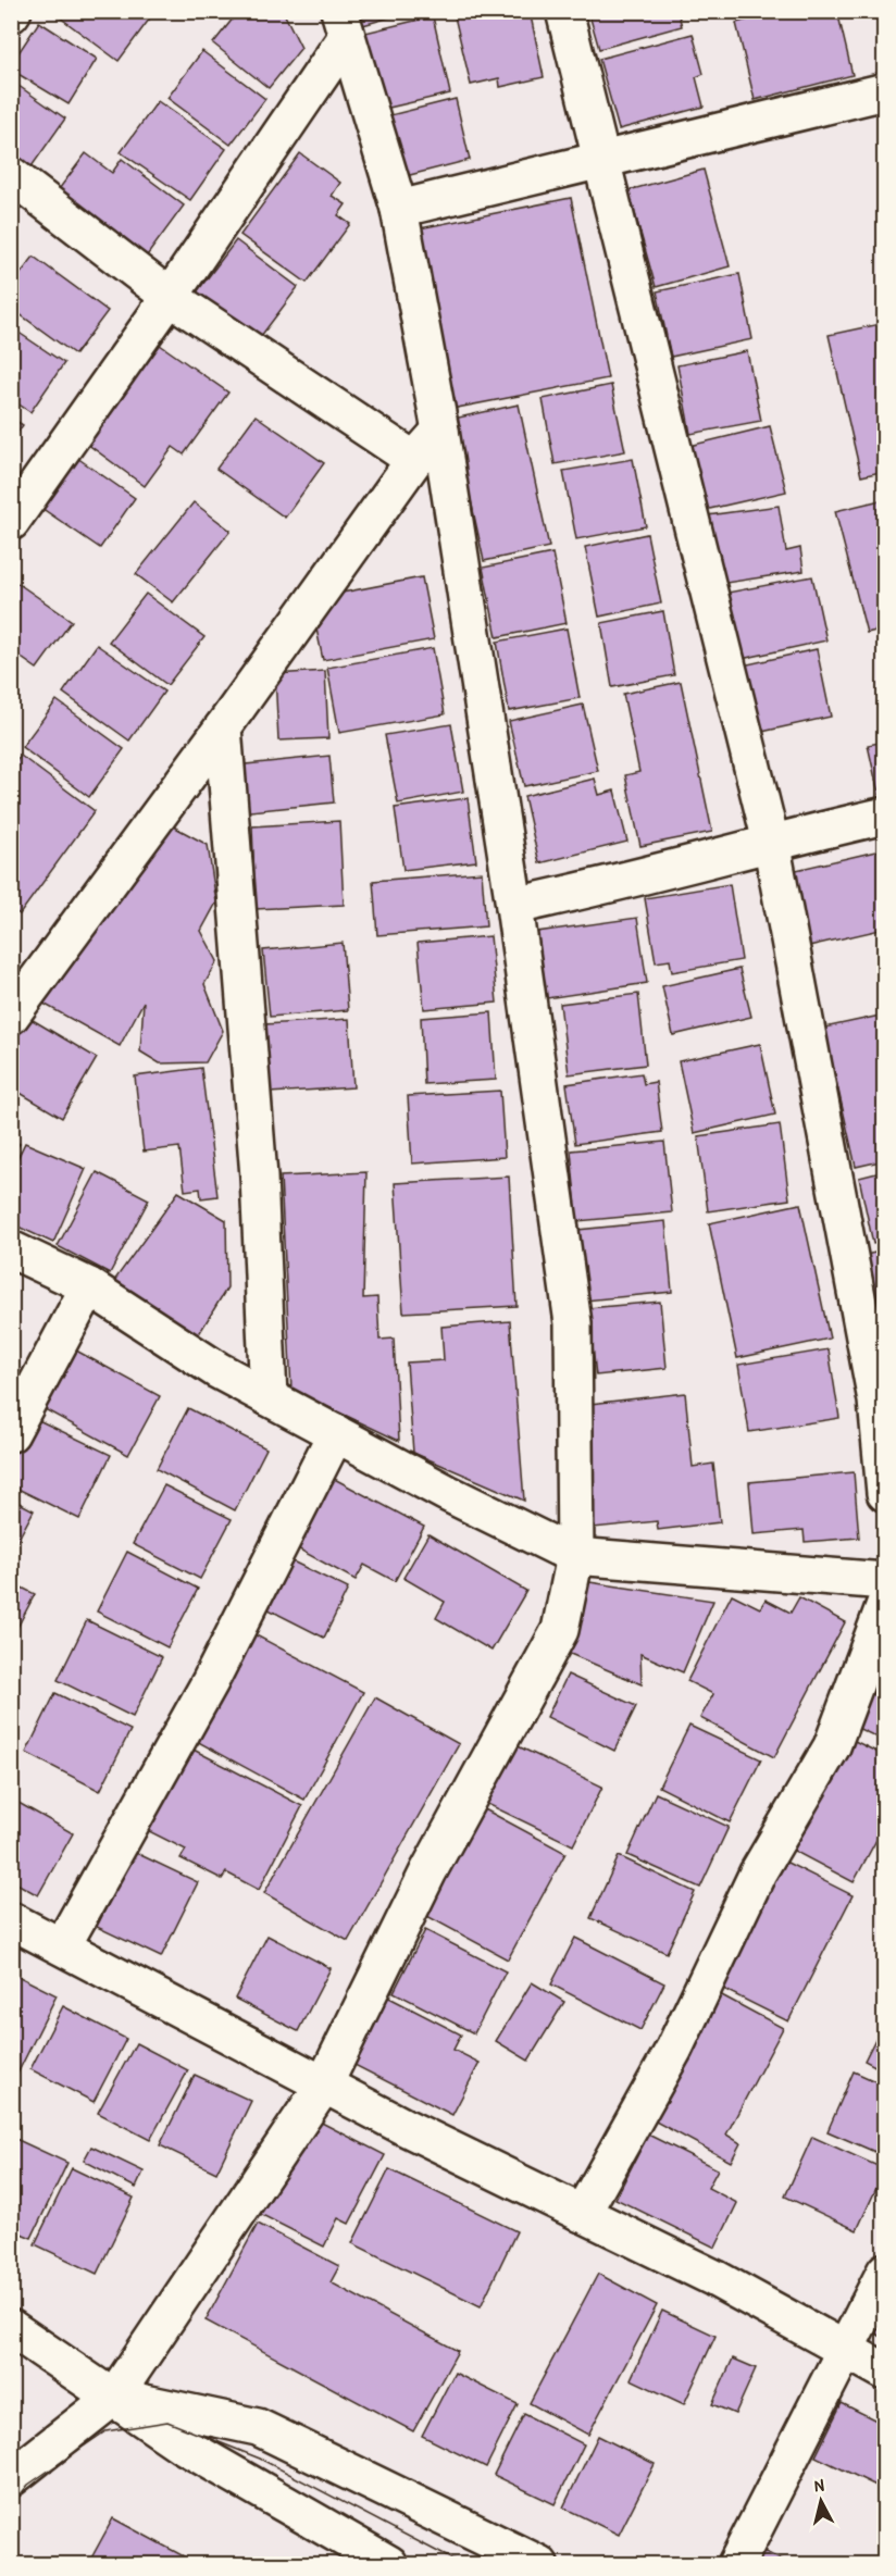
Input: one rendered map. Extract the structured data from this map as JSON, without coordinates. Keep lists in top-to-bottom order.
{
  "north": "top"
}
